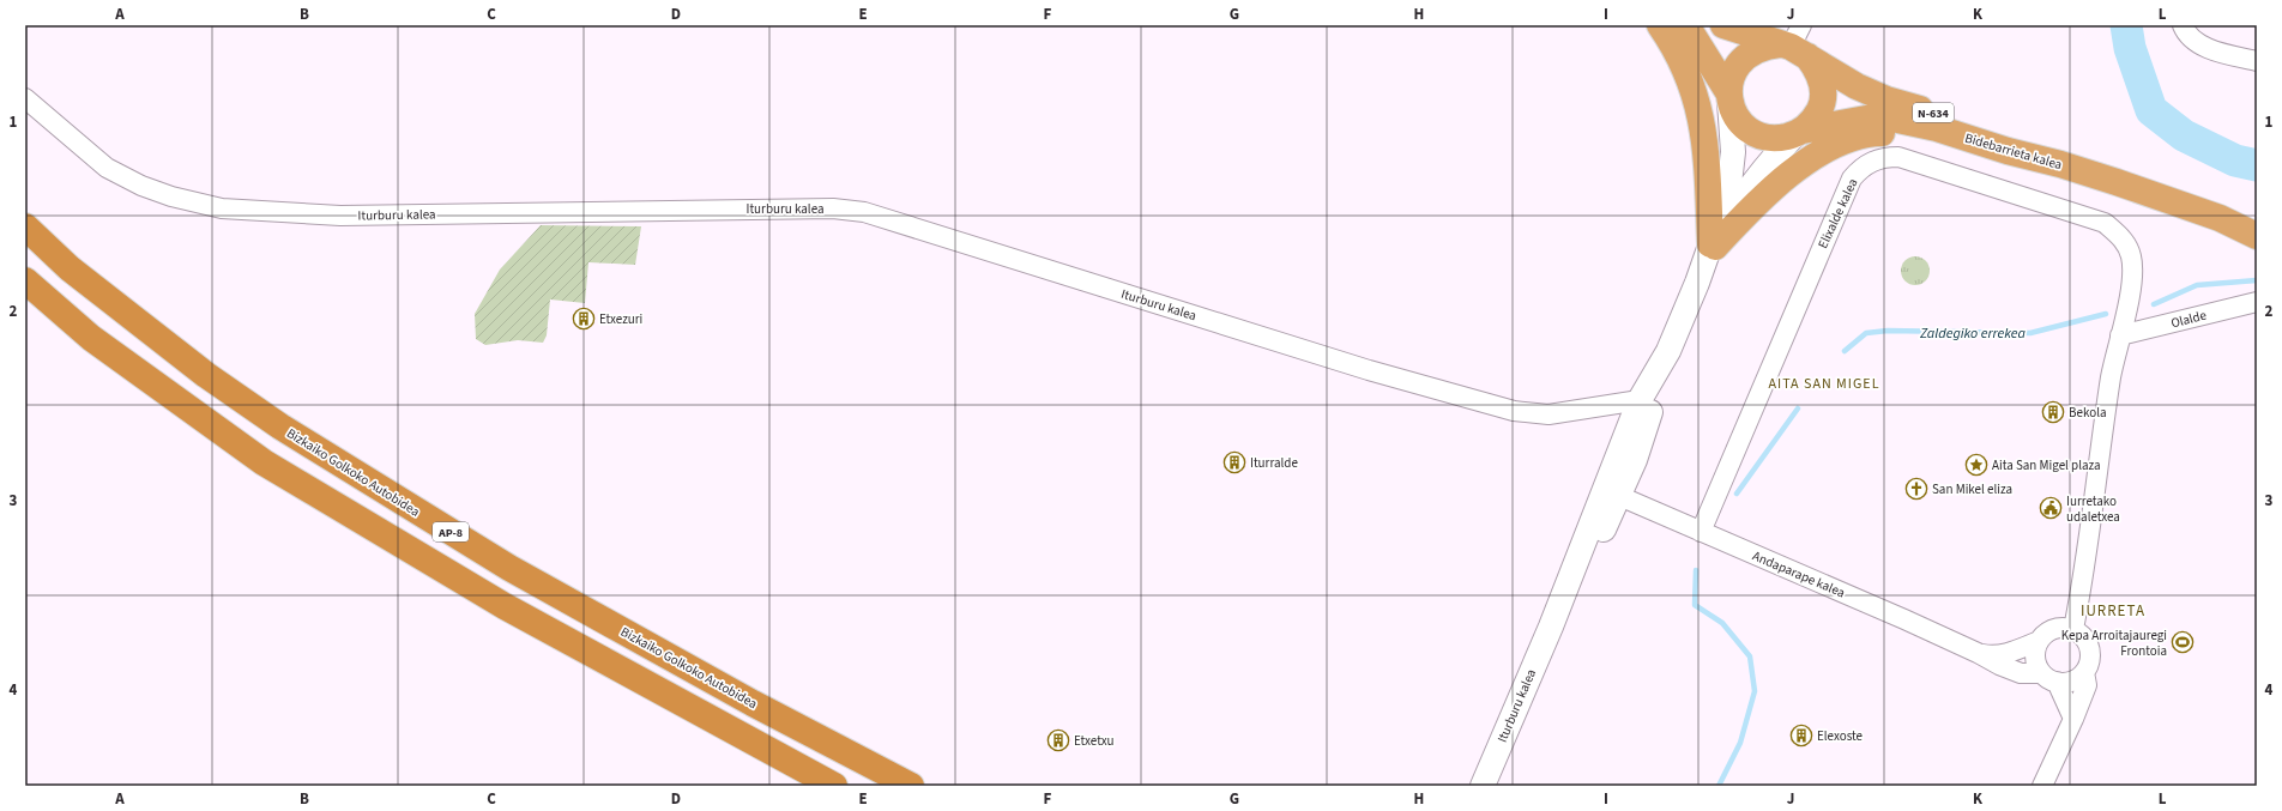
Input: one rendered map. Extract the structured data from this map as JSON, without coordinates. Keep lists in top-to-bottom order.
{
  "streets": {
    "highway": [
      "N-634",
      "Bidebarrieta kalea",
      "Bizkaiko Golkoko Autobidea",
      "AP-8"
    ],
    "street": [
      "Iturburu kalea",
      "Elixalde kalea",
      "Olalde",
      "Andaparape kalea"
    ]
  },
  "crossings": [
    ["N-634", "Bidebarrieta kalea"],
    ["Elixalde kalea", "Olalde"],
    ["Elixalde kalea", "Andaparape kalea"]
  ],
  "districts": ["AITA SAN MIGEL", "IURRETA"],
  "water": ["Zaldegiko errekea"],
  "places": {
    "building": [
      "Etxezuri",
      "Bekola",
      "Iturralde",
      "Elexoste",
      "Etxetxu"
    ],
    "place": ["Aita San Migel plaza"],
    "church": ["San Mikel eliza"],
    "public building": ["Iurretako udaletxea"],
    "sports": ["Kepa Arroitajauregi Frontoia"]
  },
  "grid": {
    "columns": [
      "A",
      "B",
      "C",
      "D",
      "E",
      "F",
      "G",
      "H",
      "I",
      "J",
      "K",
      "L"
    ],
    "rows": [
      "1",
      "2",
      "3",
      "4"
    ]
  }
}
